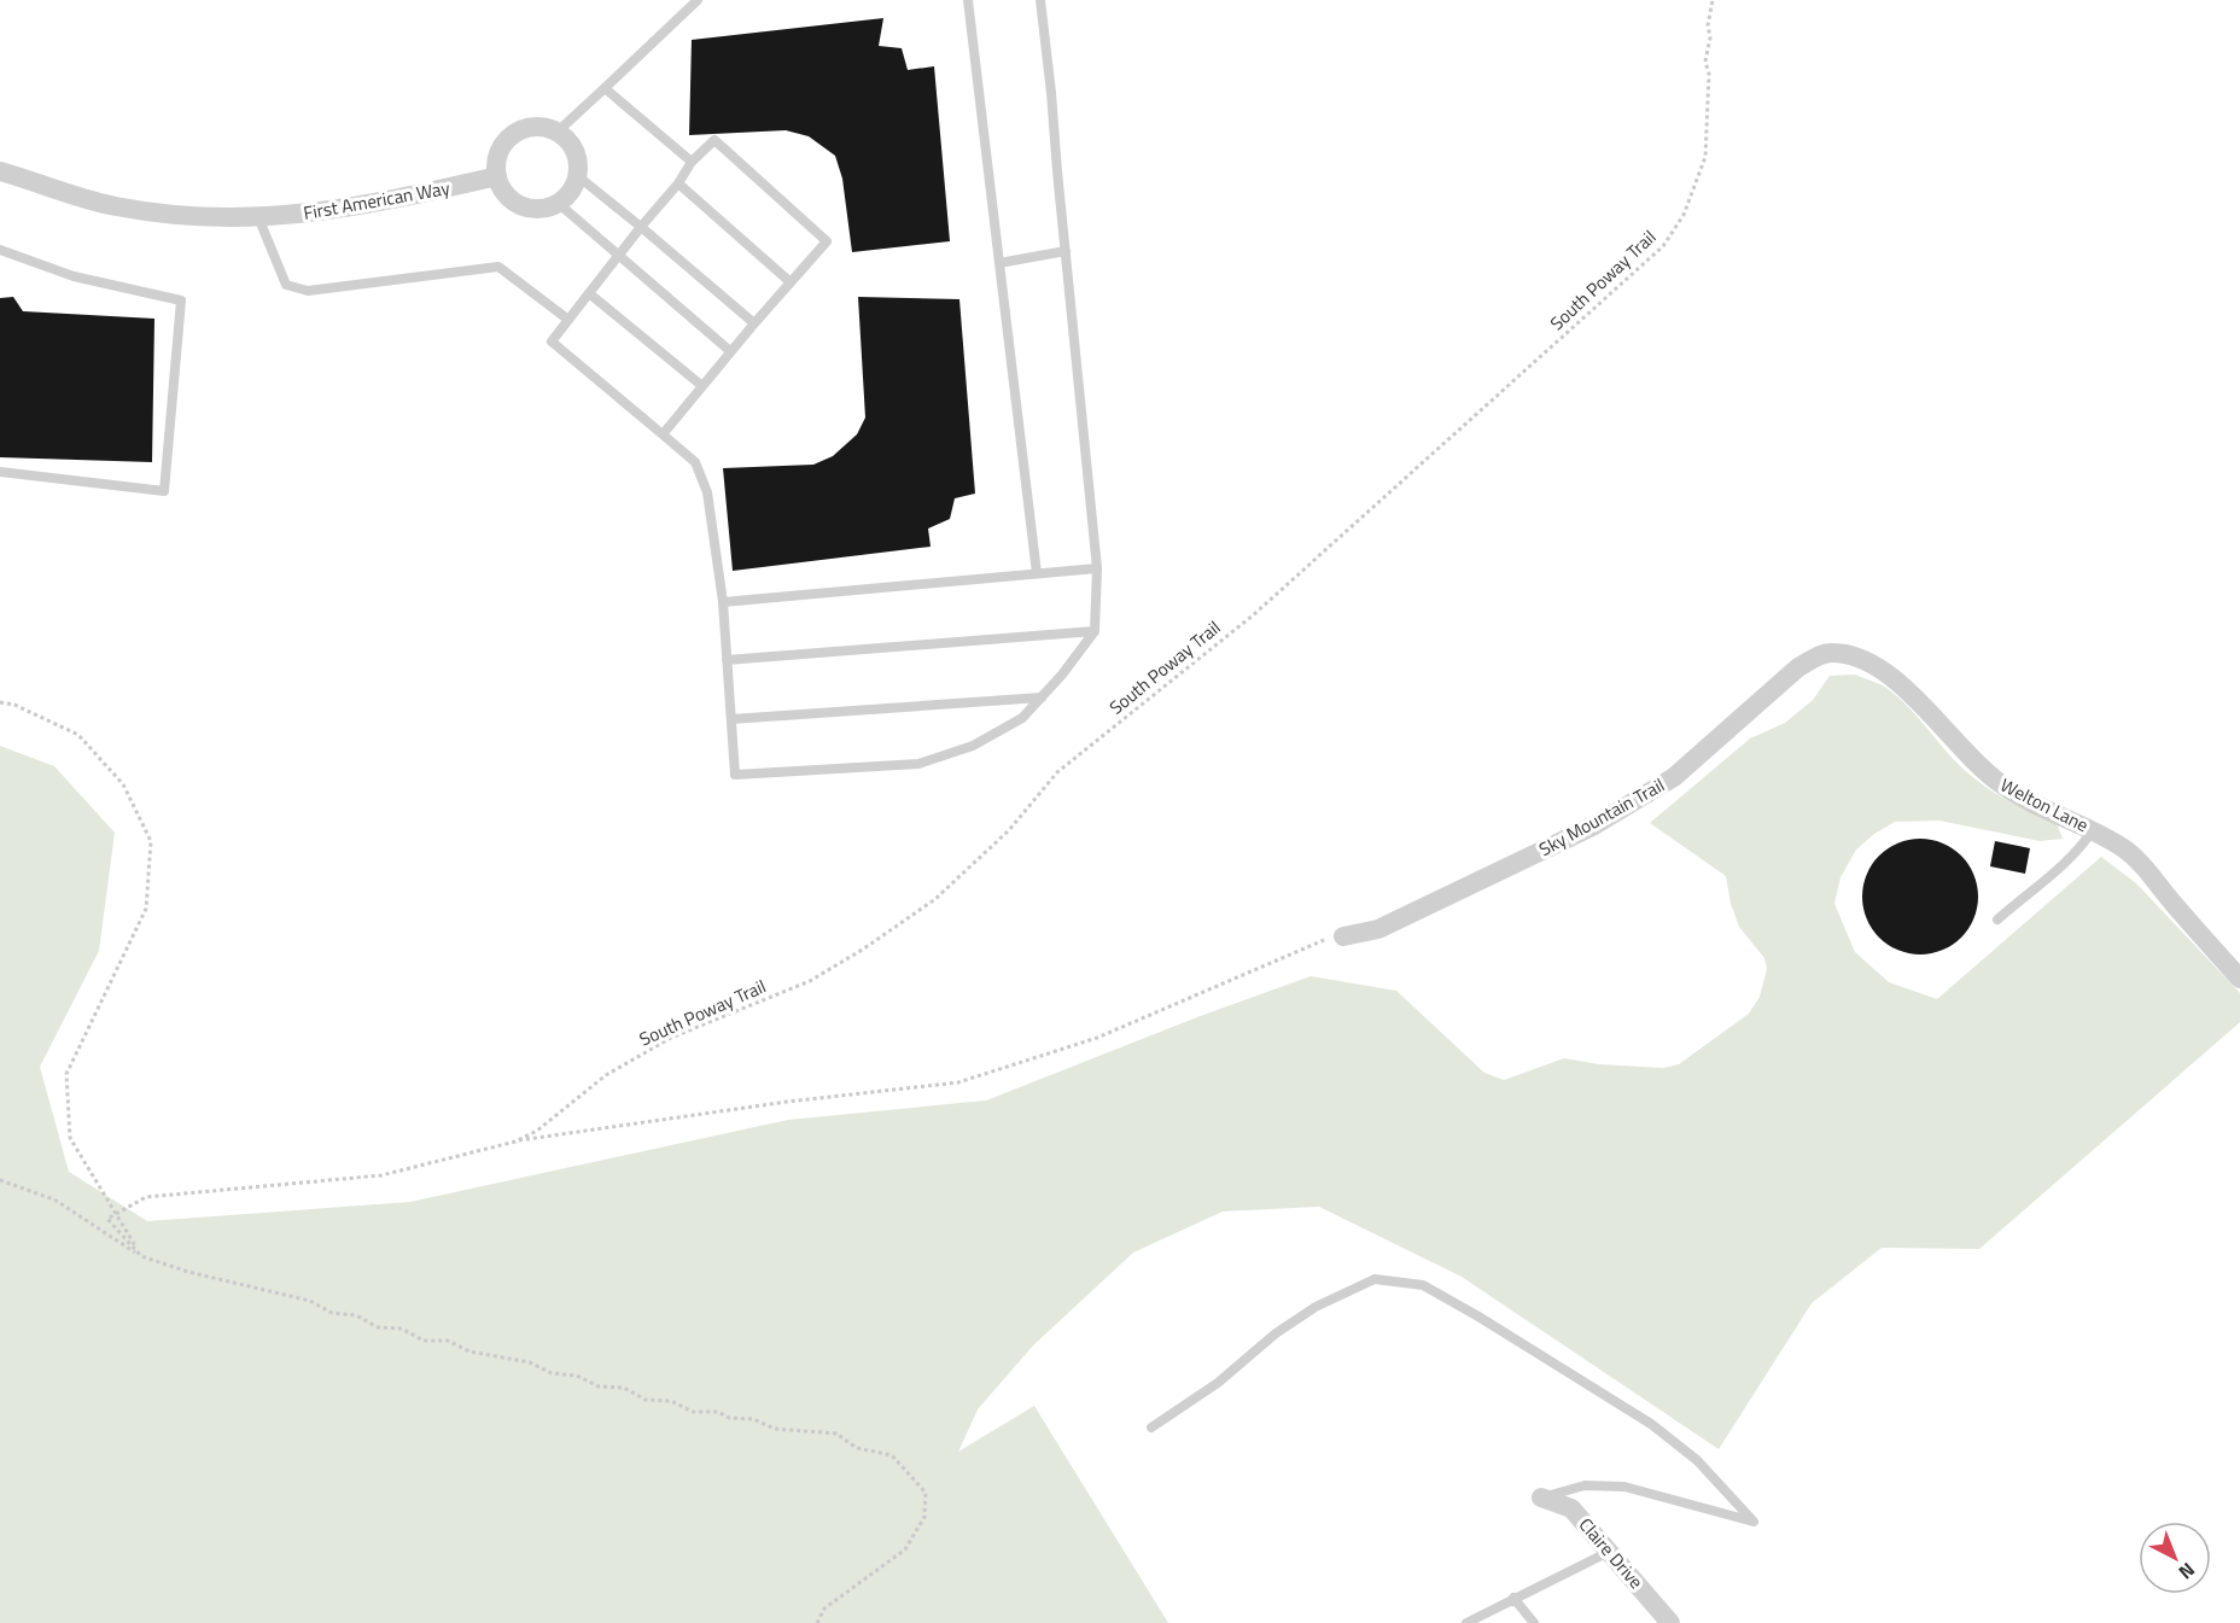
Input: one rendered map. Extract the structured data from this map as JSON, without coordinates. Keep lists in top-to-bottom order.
{
  "streets": {
    "street": [
      "First American Way",
      "Welton Lane",
      "Sky Mountain Trail",
      "Claire Drive"
    ],
    "path": ["South Poway Trail"]
  },
  "crossings": [
    ["Welton Lane", "Sky Mountain Trail"]
  ],
  "north": "bottom right"
}
